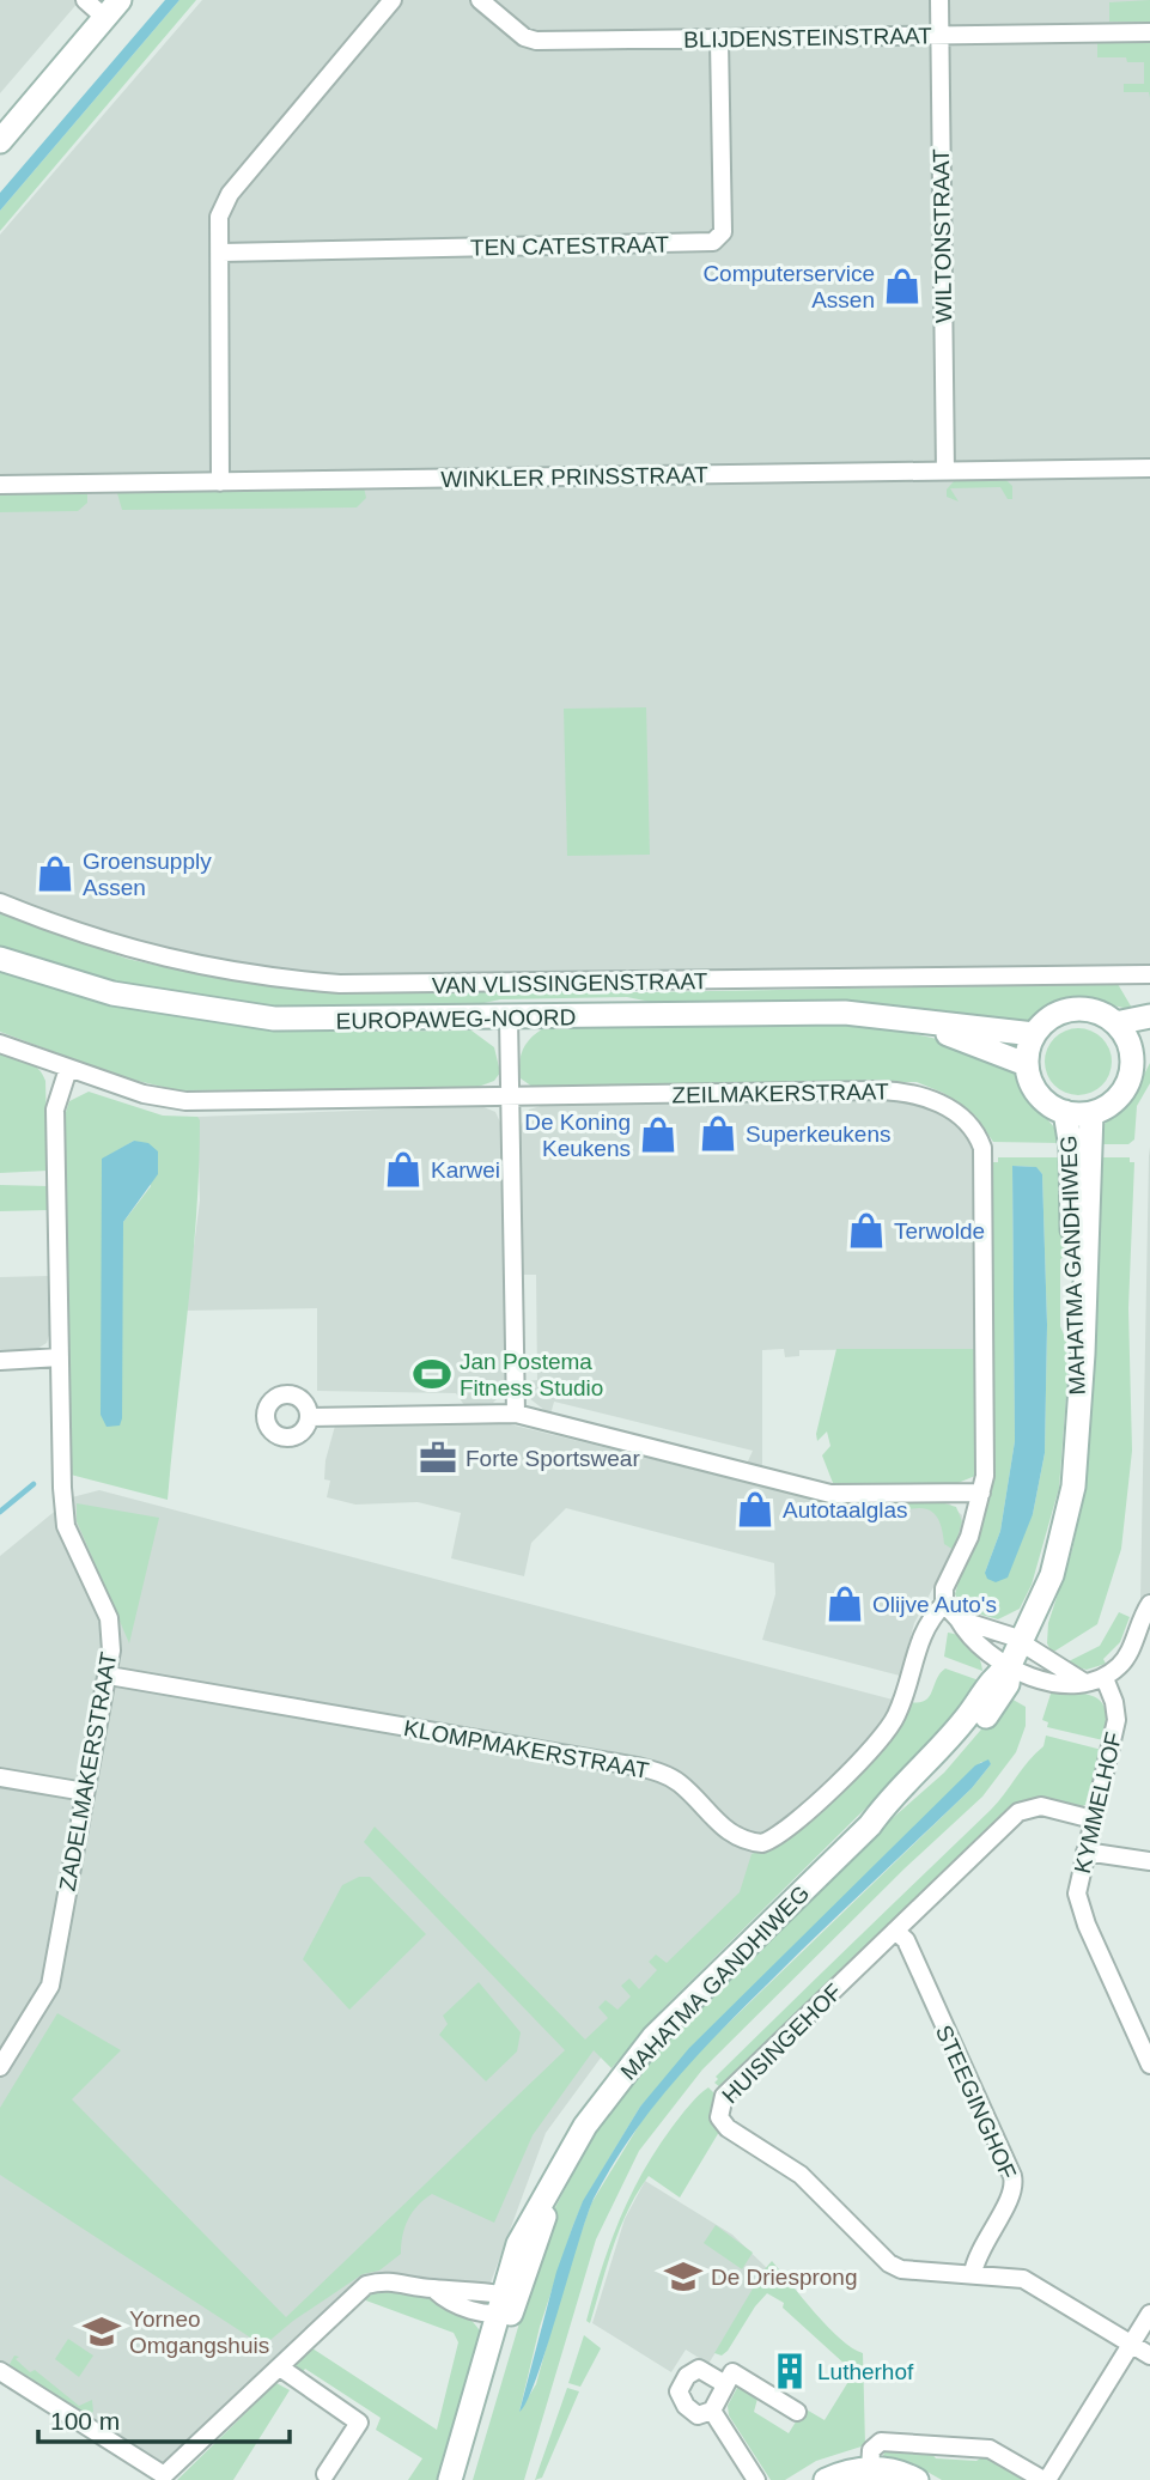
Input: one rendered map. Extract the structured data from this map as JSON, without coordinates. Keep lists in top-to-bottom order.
{
  "streets": {
    "street": [
      "BLIJDENSTEINSTRAAT",
      "WILTONSTRAAT",
      "TEN CATESTRAAT",
      "WINKLER PRINSSTRAAT",
      "VAN VLISSINGENSTRAAT",
      "EUROPAWEG-NOORD",
      "ZEILMAKERSTRAAT",
      "MAHATMA GANDHIWEG",
      "KLOMPMAKERSTRAAT",
      "ZADELMAKERSTRAAT",
      "KYMMELHOF",
      "HUISINGEHOF",
      "STEEGINGHOF"
    ]
  },
  "crossings": [
    ["BLIJDENSTEINSTRAAT", "WILTONSTRAAT"],
    ["BLIJDENSTEINSTRAAT", "TEN CATESTRAAT"],
    ["WILTONSTRAAT", "WINKLER PRINSSTRAAT"],
    ["EUROPAWEG-NOORD", "MAHATMA GANDHIWEG"],
    ["ZEILMAKERSTRAAT", "KLOMPMAKERSTRAAT"],
    ["ZEILMAKERSTRAAT", "ZADELMAKERSTRAAT"],
    ["KLOMPMAKERSTRAAT", "ZADELMAKERSTRAAT"],
    ["KYMMELHOF", "HUISINGEHOF"],
    ["HUISINGEHOF", "STEEGINGHOF"]
  ],
  "places": {
    "shop": [
      "Computerservice Assen",
      "Groensupply Assen",
      "Superkeukens",
      "De Koning Keukens",
      "Karwei",
      "Terwolde",
      "Autotaalglas",
      "Olijve Auto's"
    ],
    "sports": ["Jan Postema Fitness Studio"],
    "office": ["Forte Sportswear"],
    "school or university": ["De Driesprong", "Yorneo Omgangshuis"],
    "building": ["Lutherhof"]
  },
  "scale_bar": "100 m"
}
